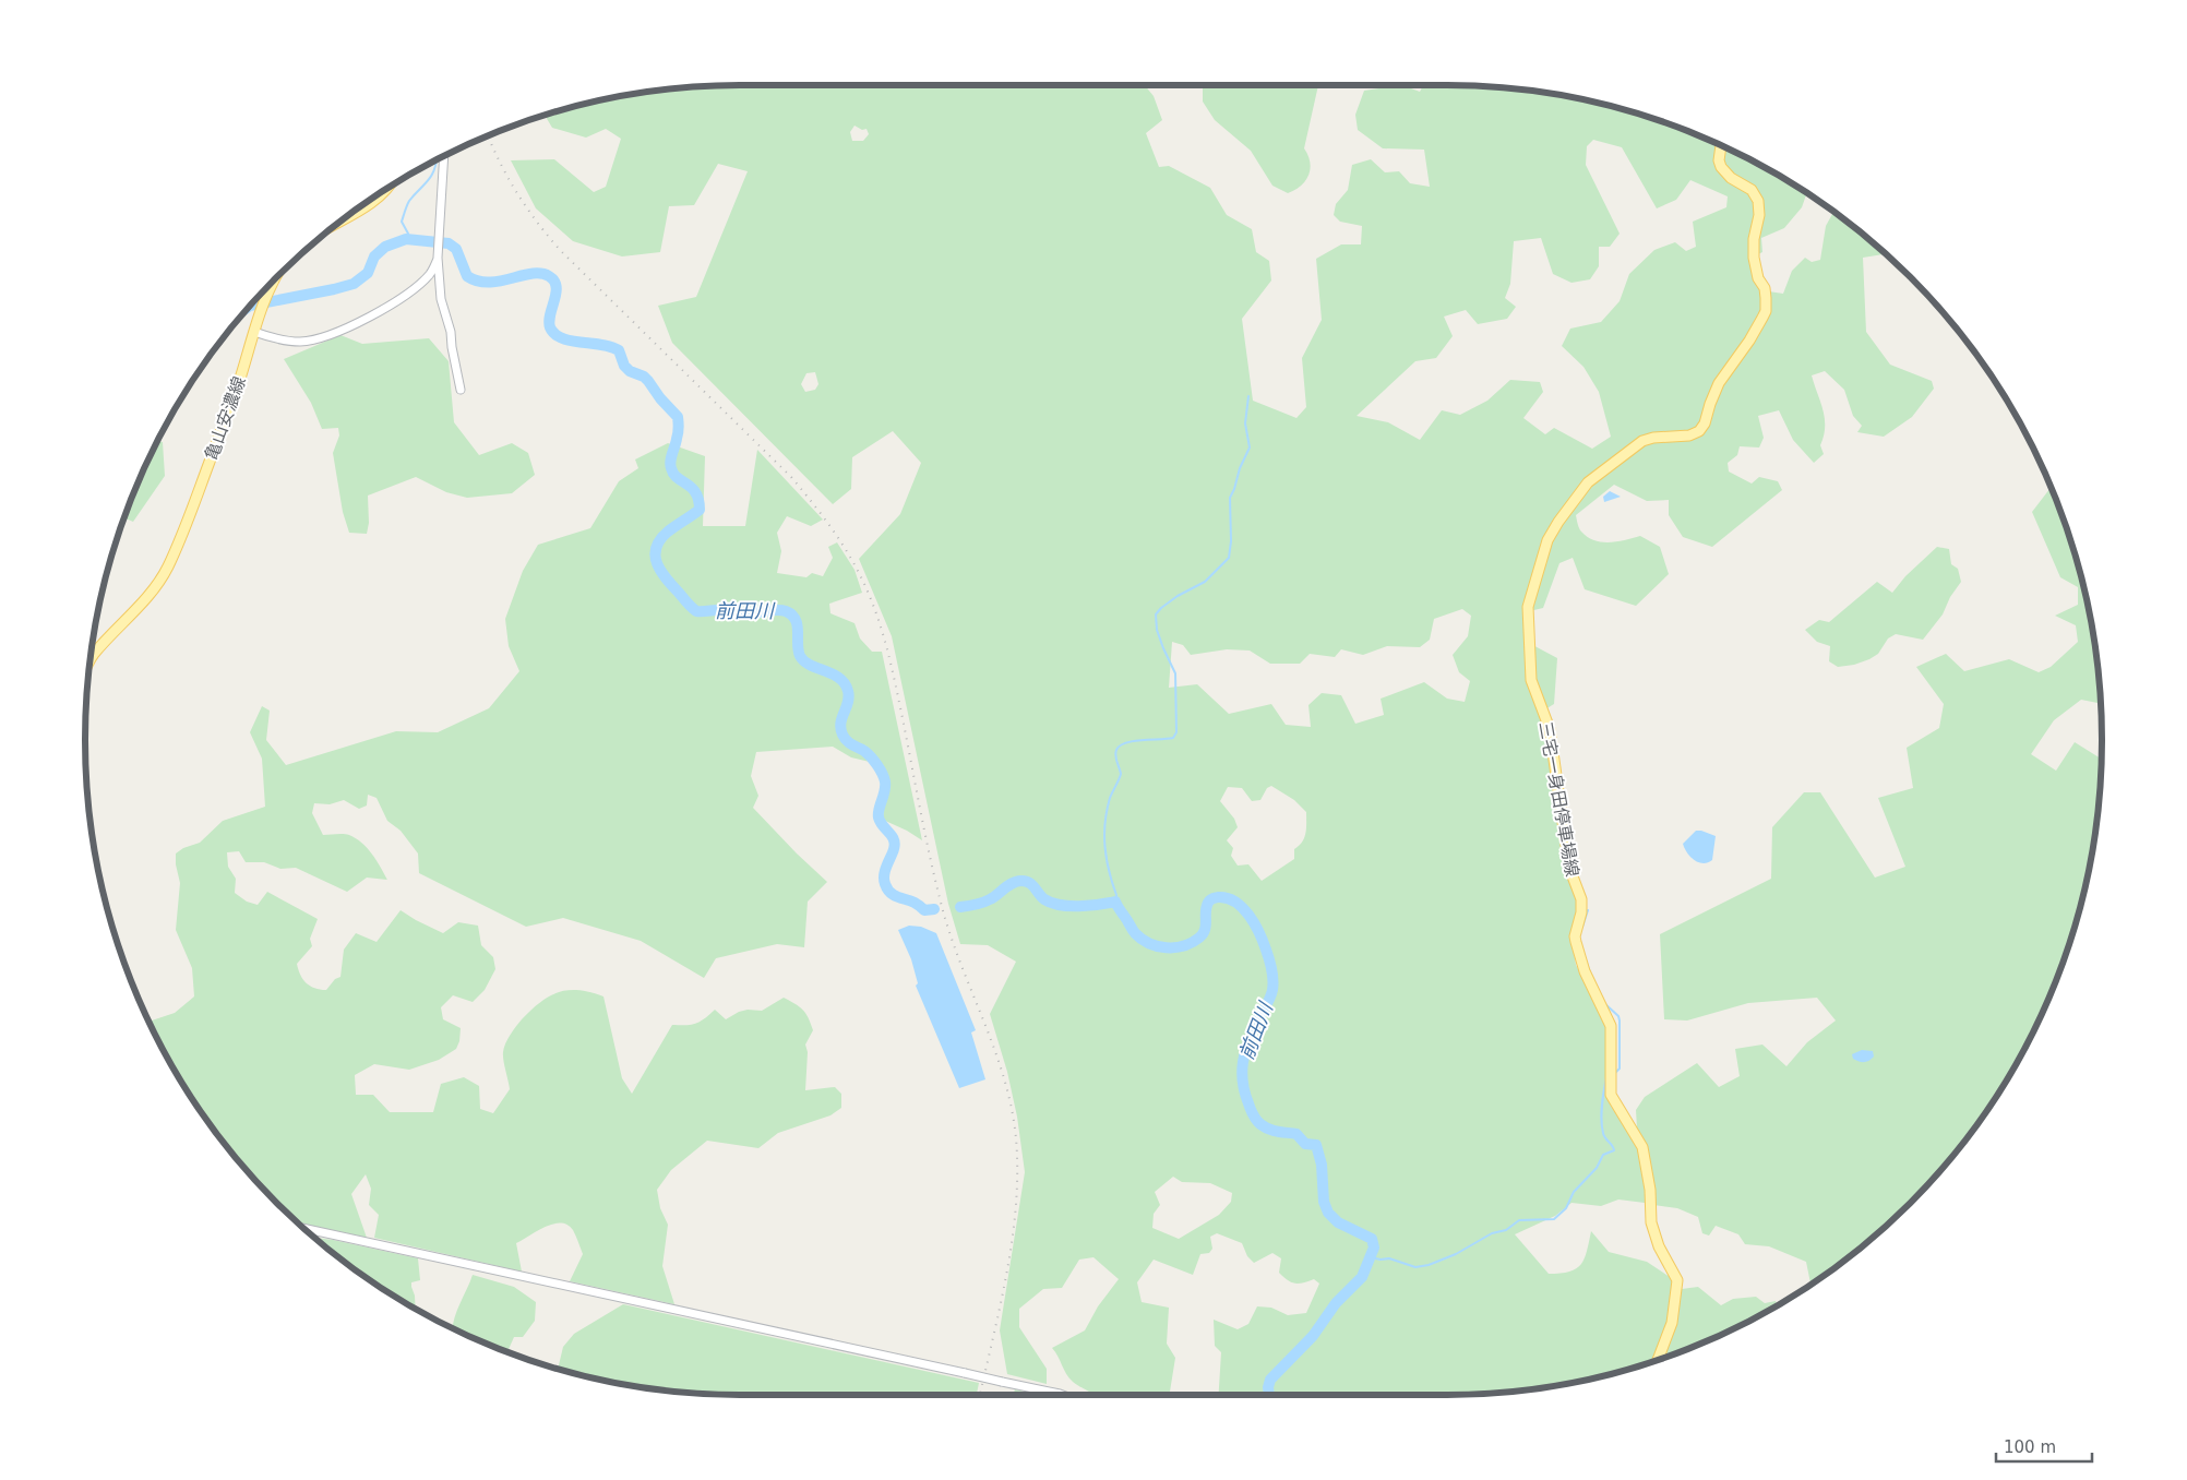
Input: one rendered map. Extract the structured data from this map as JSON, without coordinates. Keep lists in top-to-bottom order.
{
  "streets": {
    "main road": ["亀山安濃線", "三宅一身田停車場線"]
  },
  "water": ["前田川"],
  "scale_bar": "100 m"
}
